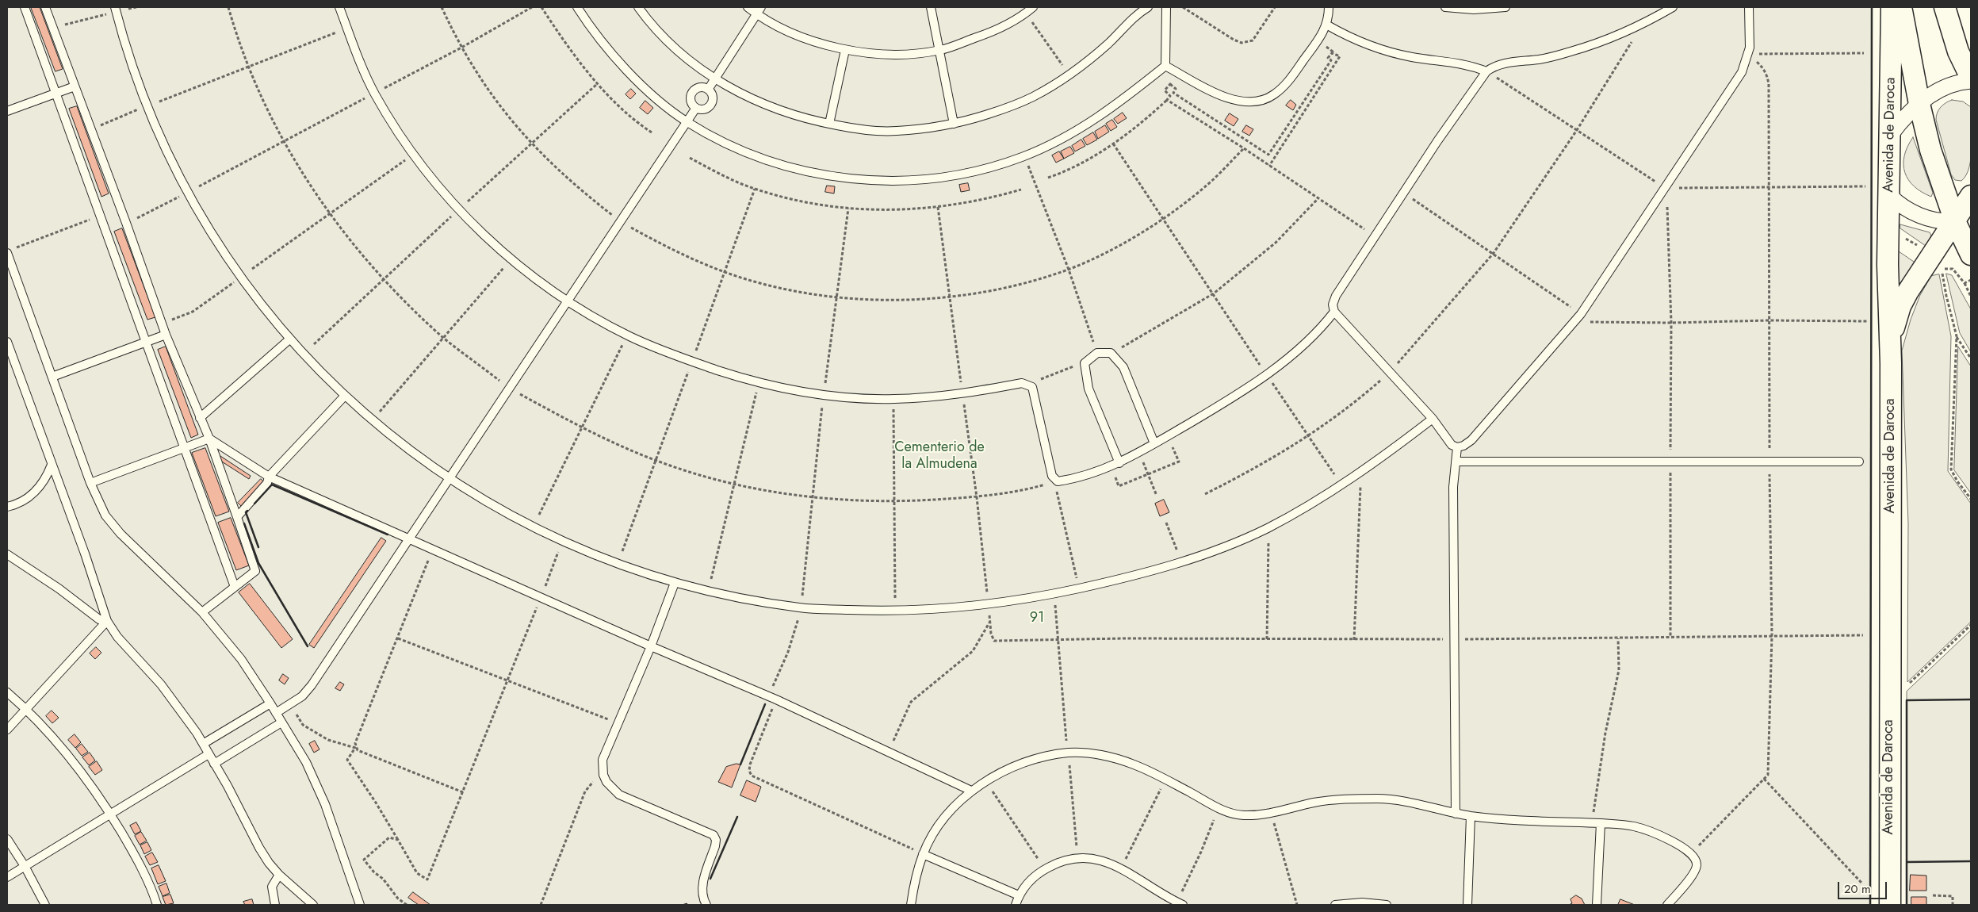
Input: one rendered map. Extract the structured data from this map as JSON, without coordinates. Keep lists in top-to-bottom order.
{
  "streets": {
    "street": ["Avenida de Daroca"]
  },
  "parks": ["Cementerio de la Almudena", "91"],
  "scale_bar": "20 m"
}
